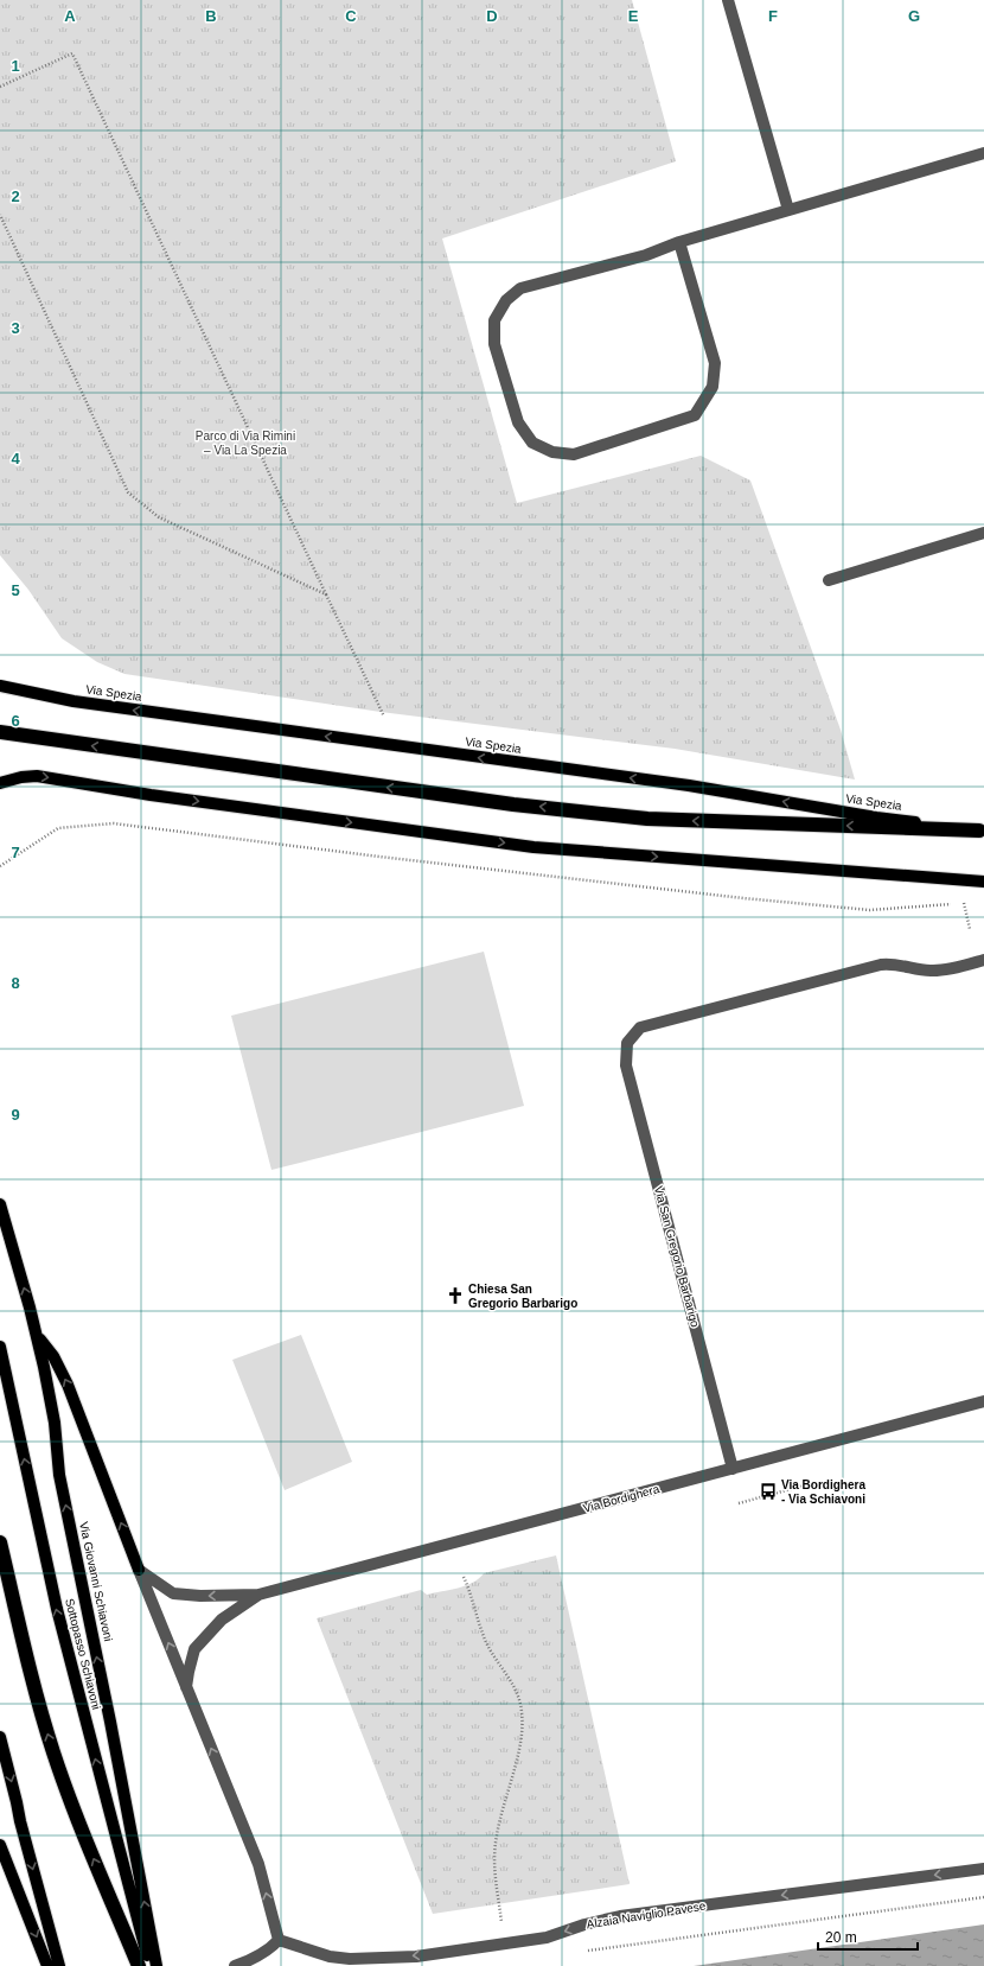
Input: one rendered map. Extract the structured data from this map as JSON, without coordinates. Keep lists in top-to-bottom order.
{
  "streets": {
    "main road": ["Via Spezia", "Via Giovanni Schiavoni", "Sottopasso Schiavoni"],
    "street": ["Via San Gregorio Barbarigo", "Via Bordighera", "Alzaia Naviglio Pavese"]
  },
  "crossings": [
    ["Via San Gregorio Barbarigo", "Via Bordighera"]
  ],
  "one_way": ["Alzaia Naviglio Pavese"],
  "parks": ["Parco di Via Rimini – Via La Spezia"],
  "places": {
    "church": ["Chiesa San Gregorio Barbarigo"],
    "bus stop": ["Via Bordighera - Via Schiavoni"]
  },
  "scale_bar": "20 m",
  "grid": {
    "columns": [
      "A",
      "B",
      "C",
      "D",
      "E",
      "F",
      "G"
    ],
    "rows": [
      "1",
      "2",
      "3",
      "4",
      "5",
      "6",
      "7",
      "8",
      "9"
    ]
  }
}
